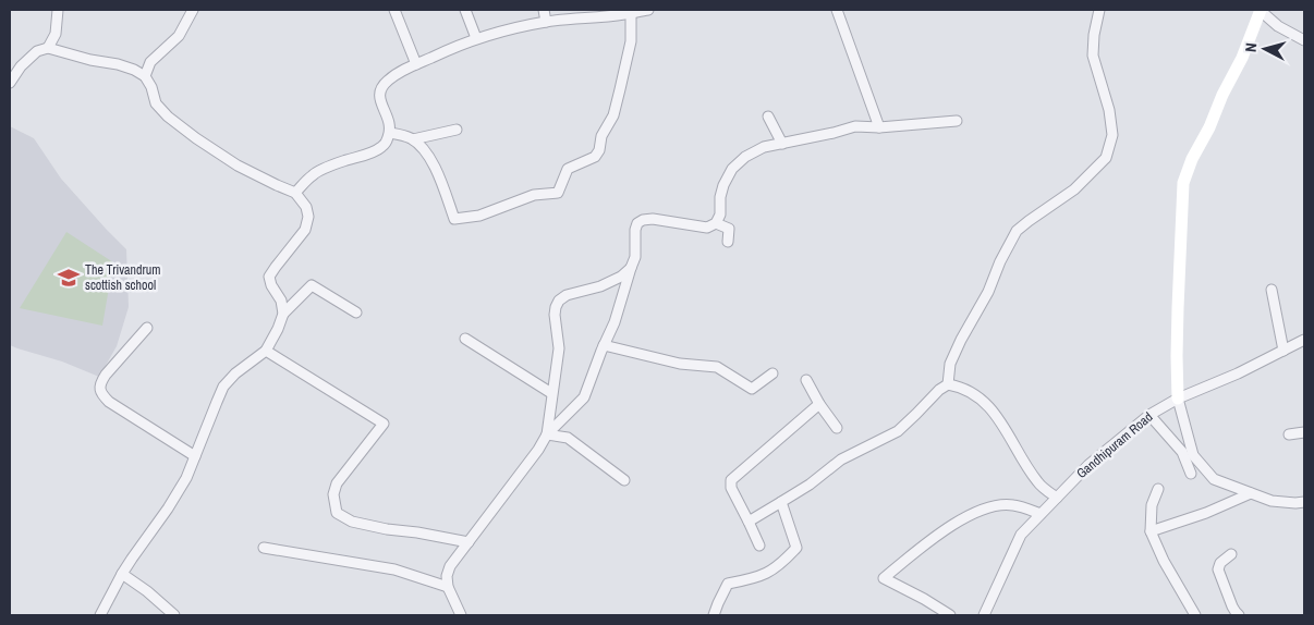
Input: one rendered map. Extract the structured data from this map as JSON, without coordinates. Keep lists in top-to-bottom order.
{
  "streets": {
    "street": ["Gandhipuram Road"]
  },
  "places": {
    "school or university": ["The Trivandrum scottish school"]
  },
  "north": "left"
}
